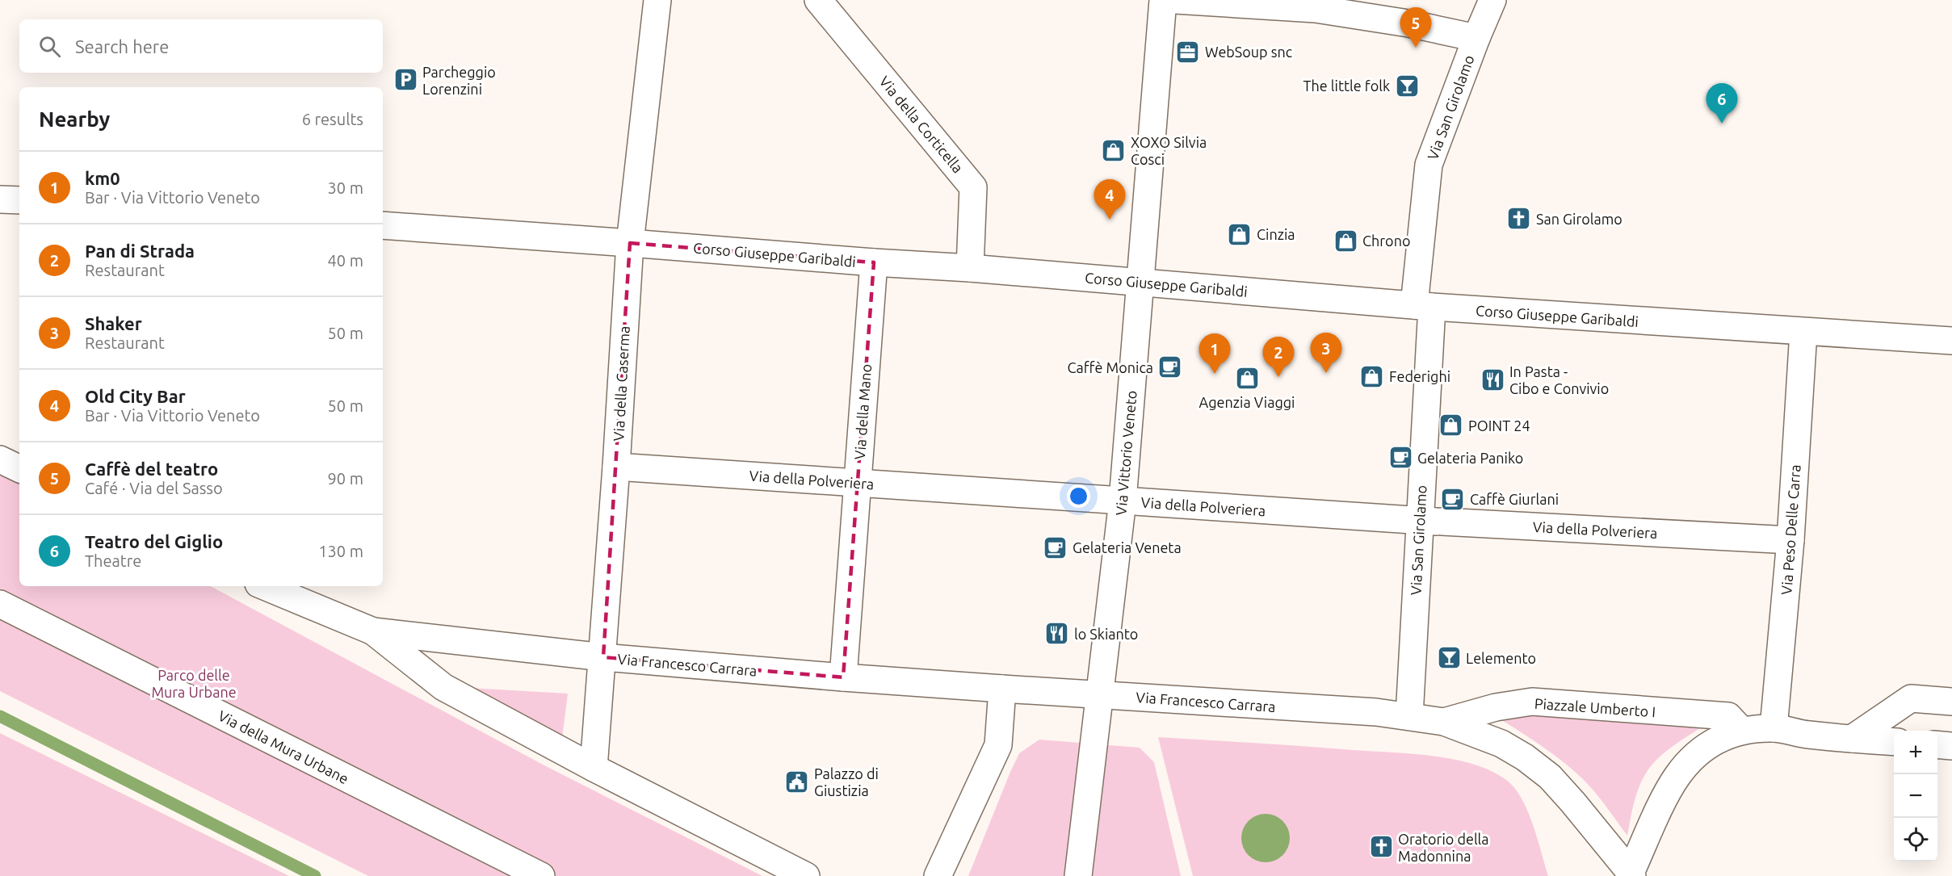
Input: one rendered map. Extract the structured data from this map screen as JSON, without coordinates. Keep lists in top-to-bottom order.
{
  "streets": {
    "street": [
      "Via San Girolamo",
      "Via della Corticella",
      "Corso Giuseppe Garibaldi",
      "Via della Caserma",
      "Via della Mano",
      "Via Vittorio Veneto",
      "Via della Polveriera",
      "Via Peso Delle Carra",
      "Via Francesco Carrara",
      "Piazzale Umberto I",
      "Via della Mura Urbane"
    ]
  },
  "crossings": [
    ["Via San Girolamo", "Corso Giuseppe Garibaldi"],
    ["Via San Girolamo", "Via della Polveriera"],
    ["Via San Girolamo", "Via Francesco Carrara"],
    ["Via San Girolamo", "Piazzale Umberto I"],
    ["Via della Corticella", "Corso Giuseppe Garibaldi"],
    ["Corso Giuseppe Garibaldi", "Via della Caserma"],
    ["Corso Giuseppe Garibaldi", "Via della Mano"],
    ["Corso Giuseppe Garibaldi", "Via Vittorio Veneto"],
    ["Corso Giuseppe Garibaldi", "Via Peso Delle Carra"],
    ["Via della Caserma", "Via della Polveriera"],
    ["Via della Caserma", "Via Francesco Carrara"],
    ["Via della Mano", "Via della Polveriera"],
    ["Via della Mano", "Via Francesco Carrara"],
    ["Via Vittorio Veneto", "Via della Polveriera"],
    ["Via Vittorio Veneto", "Via Francesco Carrara"],
    ["Via della Polveriera", "Via Peso Delle Carra"],
    ["Via Peso Delle Carra", "Piazzale Umberto I"],
    ["Via Francesco Carrara", "Piazzale Umberto I"]
  ],
  "parks": ["Parco delle Mura Urbane"],
  "places": {
    "office": ["WebSoup snc"],
    "parking": ["Parcheggio Lorenzini"],
    "bar": ["The little folk", "Lelemento"],
    "shop": [
      "XOXO Silvia Cosci",
      "Cinzia",
      "Chrono",
      "Federighi",
      "Agenzia Viaggi",
      "POINT 24"
    ],
    "church": ["San Girolamo", "Oratorio della Madonnina"],
    "cafe": [
      "Caffè Monica",
      "Gelateria Paniko",
      "Caffè Giurlani",
      "Gelateria Veneta"
    ],
    "restaurant": ["In Pasta - Cibo e Convivio", "lo Skianto"],
    "public building": ["Palazzo di Giustizia"]
  },
  "page": {
    "pins": [
      "5",
      "6",
      "4",
      "3",
      "1",
      "2"
    ],
    "search": "Search here",
    "heading": ["Nearby", "6 results"],
    "list": [
      {
        "mark": "1",
        "name": "km0",
        "note": "Bar · Via Vittorio Veneto",
        "value": "30 m"
      },
      {
        "mark": "2",
        "name": "Pan di Strada",
        "note": "Restaurant",
        "value": "40 m"
      },
      {
        "mark": "3",
        "name": "Shaker",
        "note": "Restaurant",
        "value": "50 m"
      },
      {
        "mark": "4",
        "name": "Old City Bar",
        "note": "Bar · Via Vittorio Veneto",
        "value": "50 m"
      },
      {
        "mark": "5",
        "name": "Caffè del teatro",
        "note": "Café · Via del Sasso",
        "value": "90 m"
      },
      {
        "mark": "6",
        "name": "Teatro del Giglio",
        "note": "Theatre",
        "value": "130 m"
      }
    ],
    "map_buttons": ["+", "−"]
  }
}
